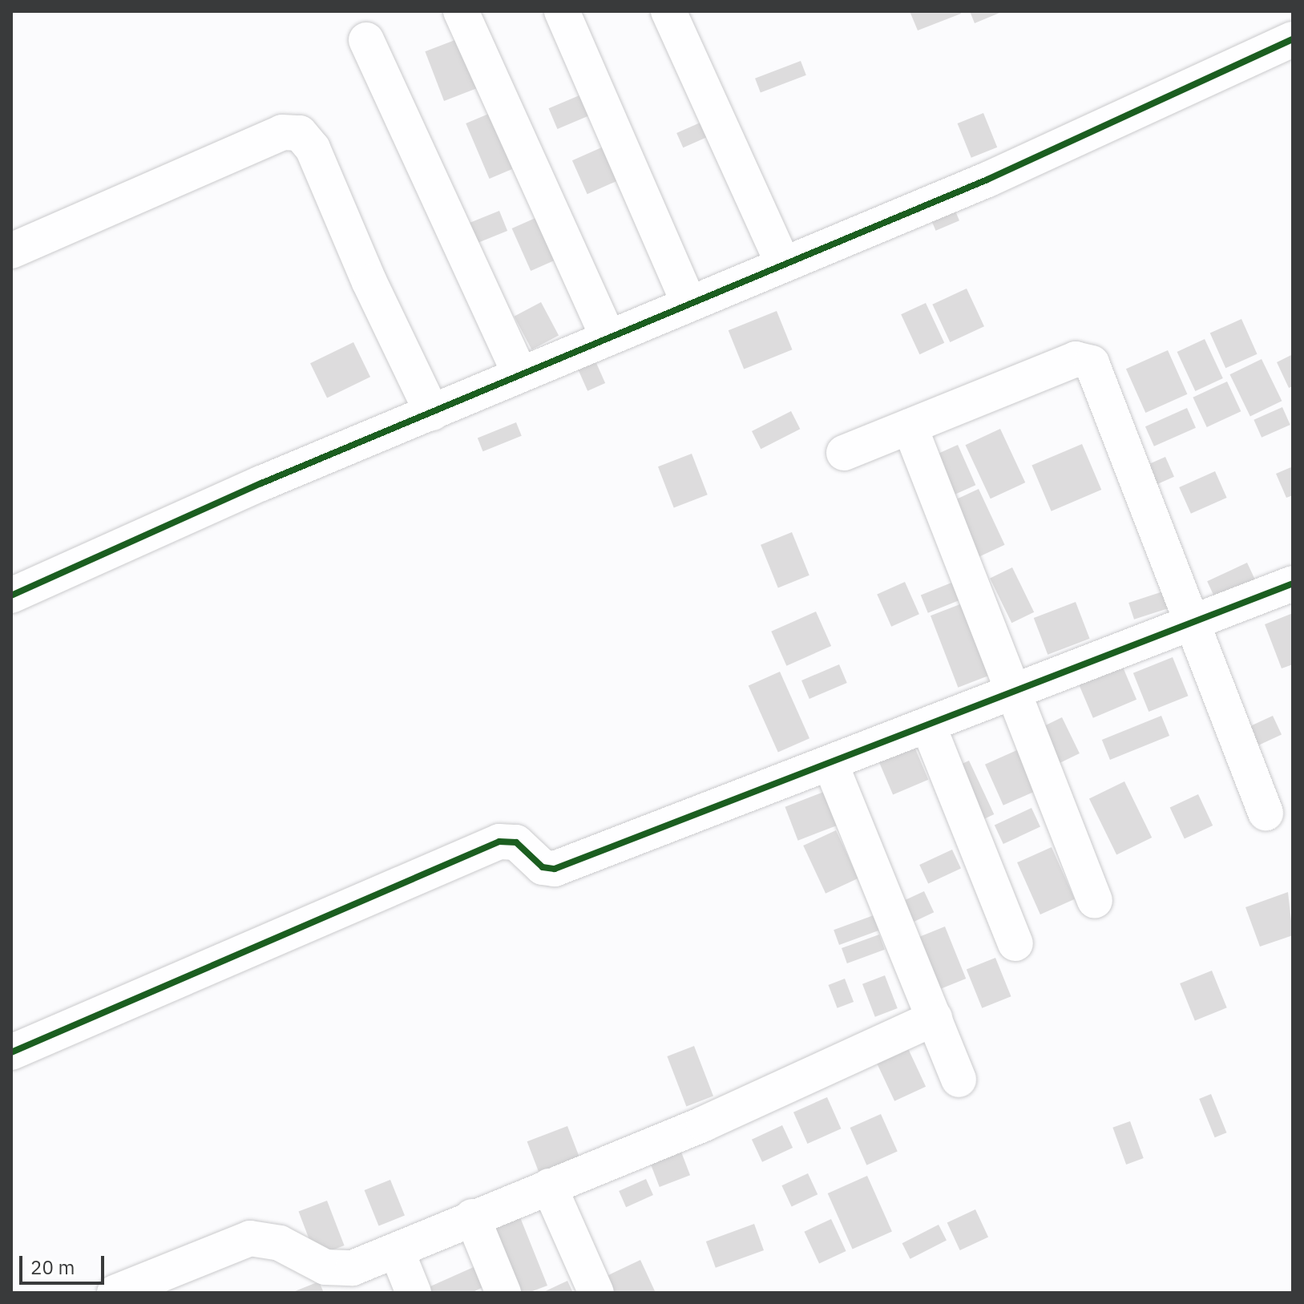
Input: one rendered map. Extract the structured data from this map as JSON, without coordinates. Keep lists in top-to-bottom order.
{
  "scale_bar": "20 m"
}
